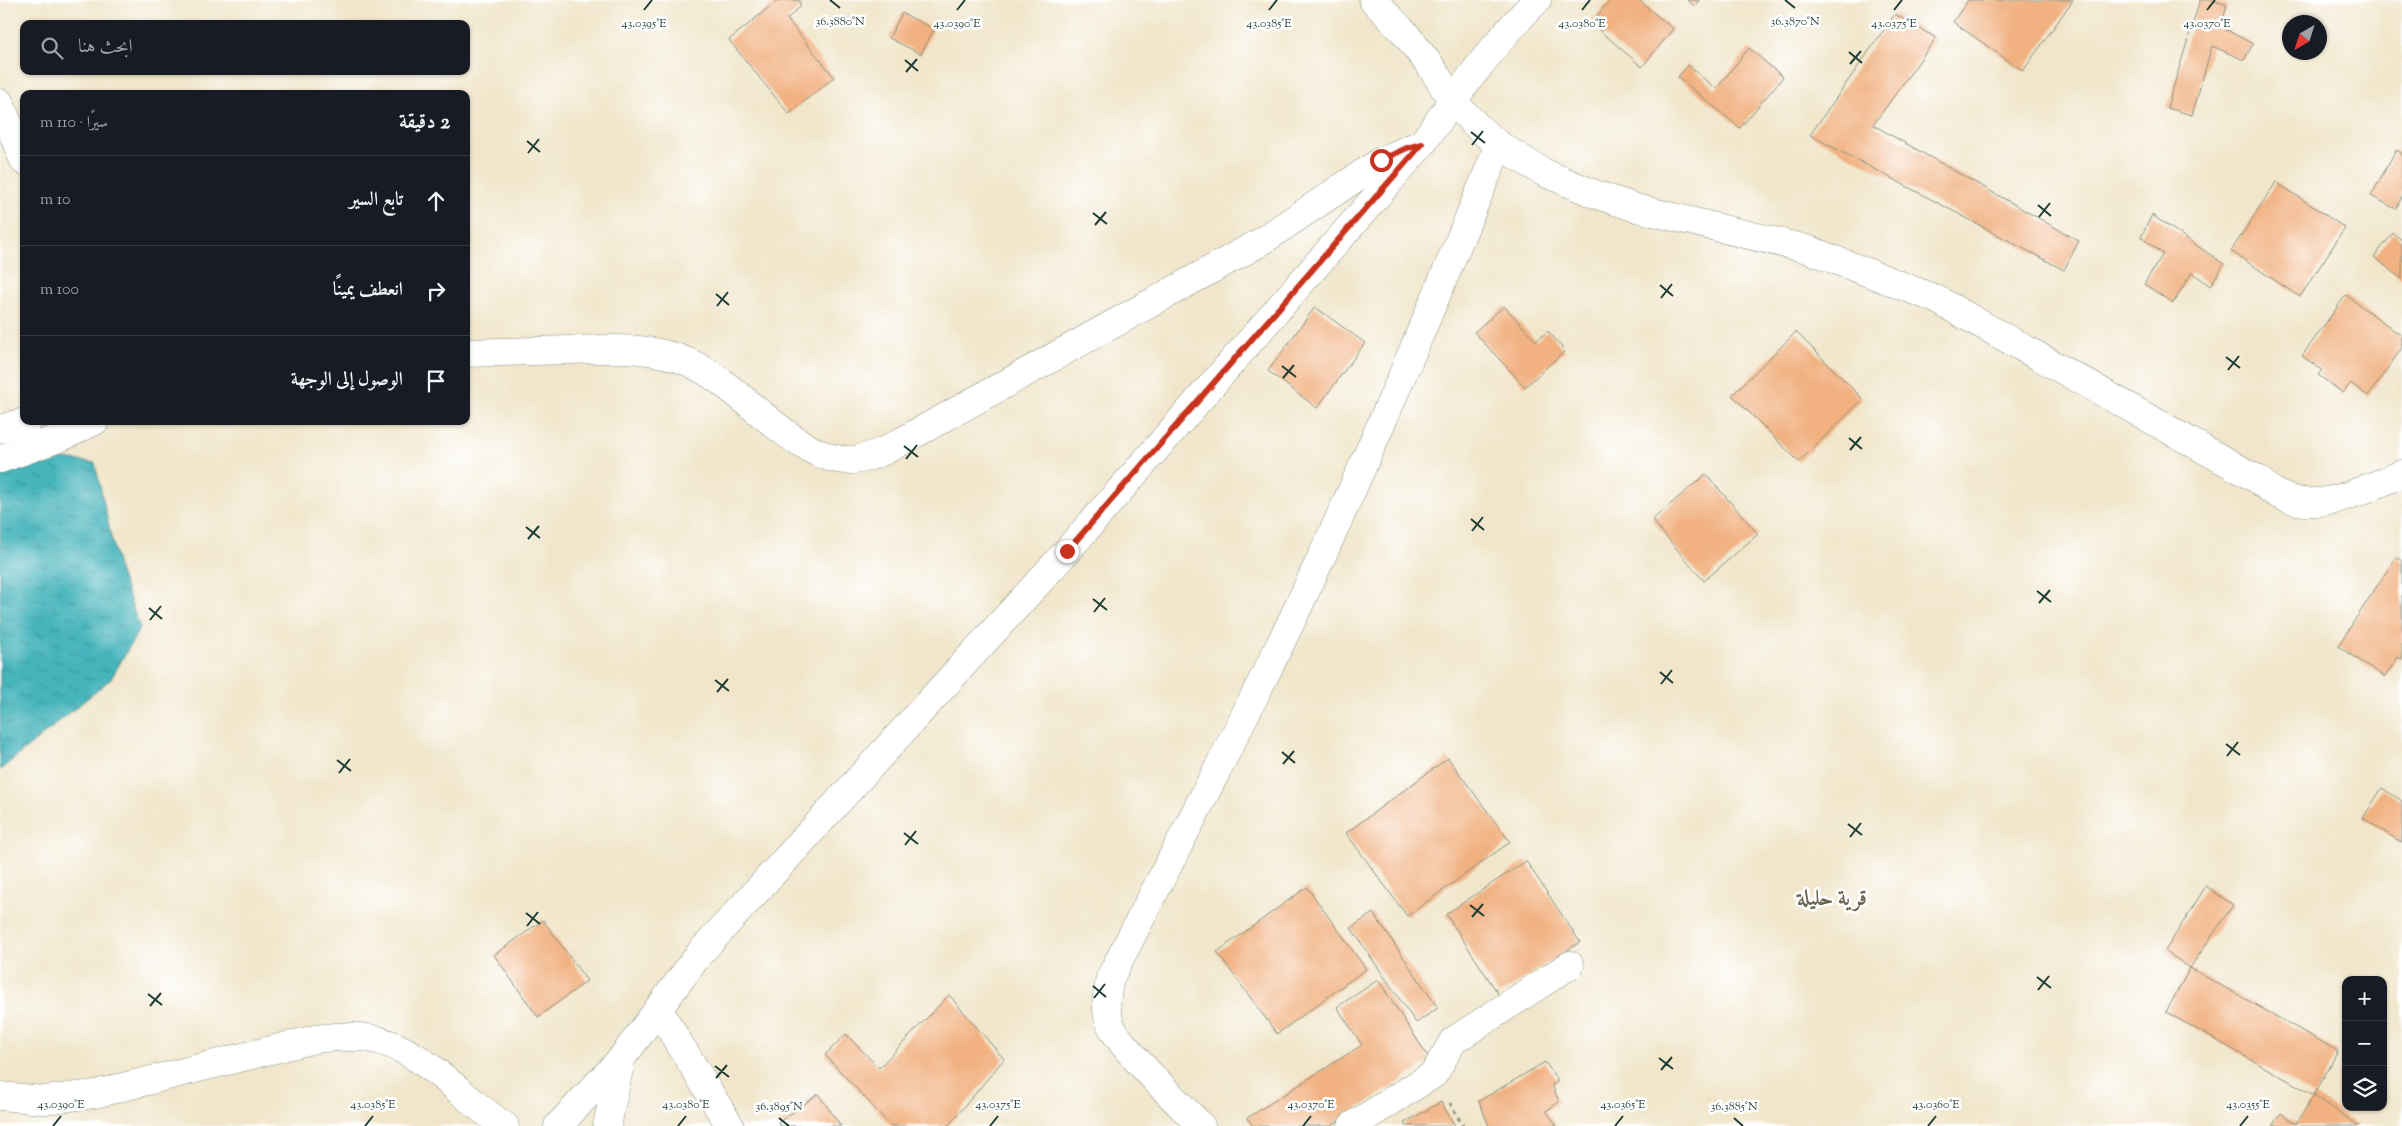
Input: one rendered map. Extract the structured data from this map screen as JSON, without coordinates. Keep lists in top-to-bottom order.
{
  "districts": ["قرية حليلة"],
  "north": "bottom left",
  "page": {
    "search": "ابحث هنا",
    "heading": ["2 دقيقة", "سيرًا · 110 m"],
    "list": [
      ["تابع السير", "10 m"],
      ["انعطف يمينًا", "100 m"],
      "الوصول إلى الوجهة"
    ],
    "map_buttons": ["+", "−"]
  },
  "coordinates": [
    "36.3880°N",
    "36.3870°N",
    "43.0395°E",
    "43.0390°E",
    "43.0385°E",
    "43.0380°E",
    "43.0375°E",
    "43.0370°E",
    "43.0365°E",
    "43.0360°E",
    "43.0355°E",
    "36.3895°N",
    "36.3885°N"
  ]
}
